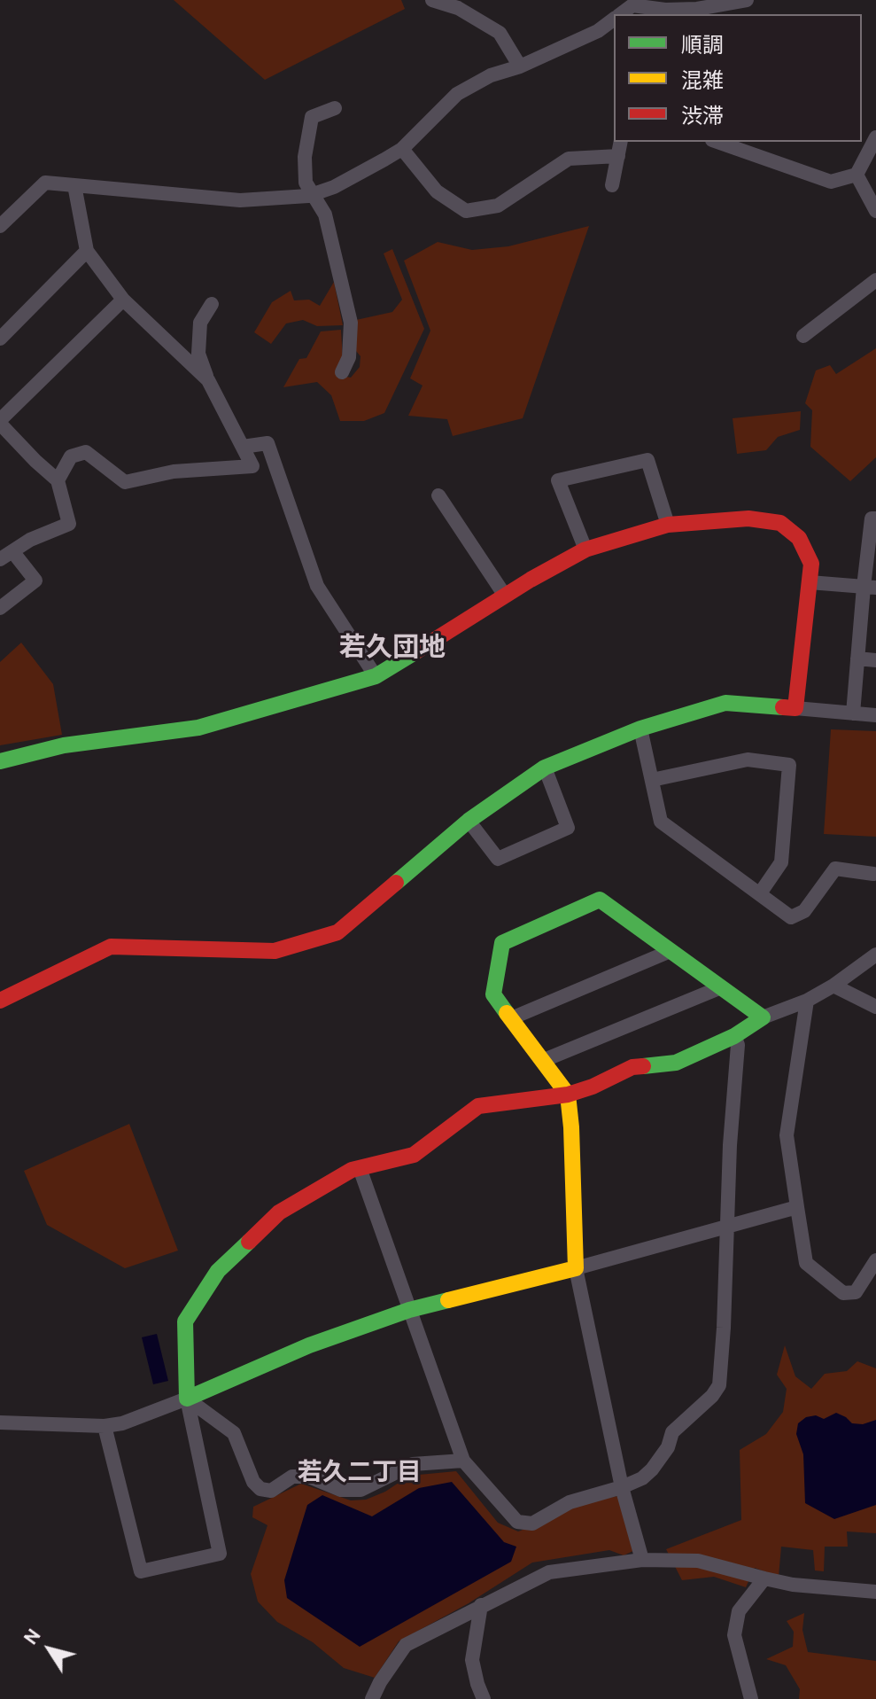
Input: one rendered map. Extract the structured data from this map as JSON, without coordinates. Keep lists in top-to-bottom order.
{
  "districts": ["若久団地", "若久二丁目"],
  "legend": ["順調", "混雑", "渋滞"],
  "north": "top left"
}
